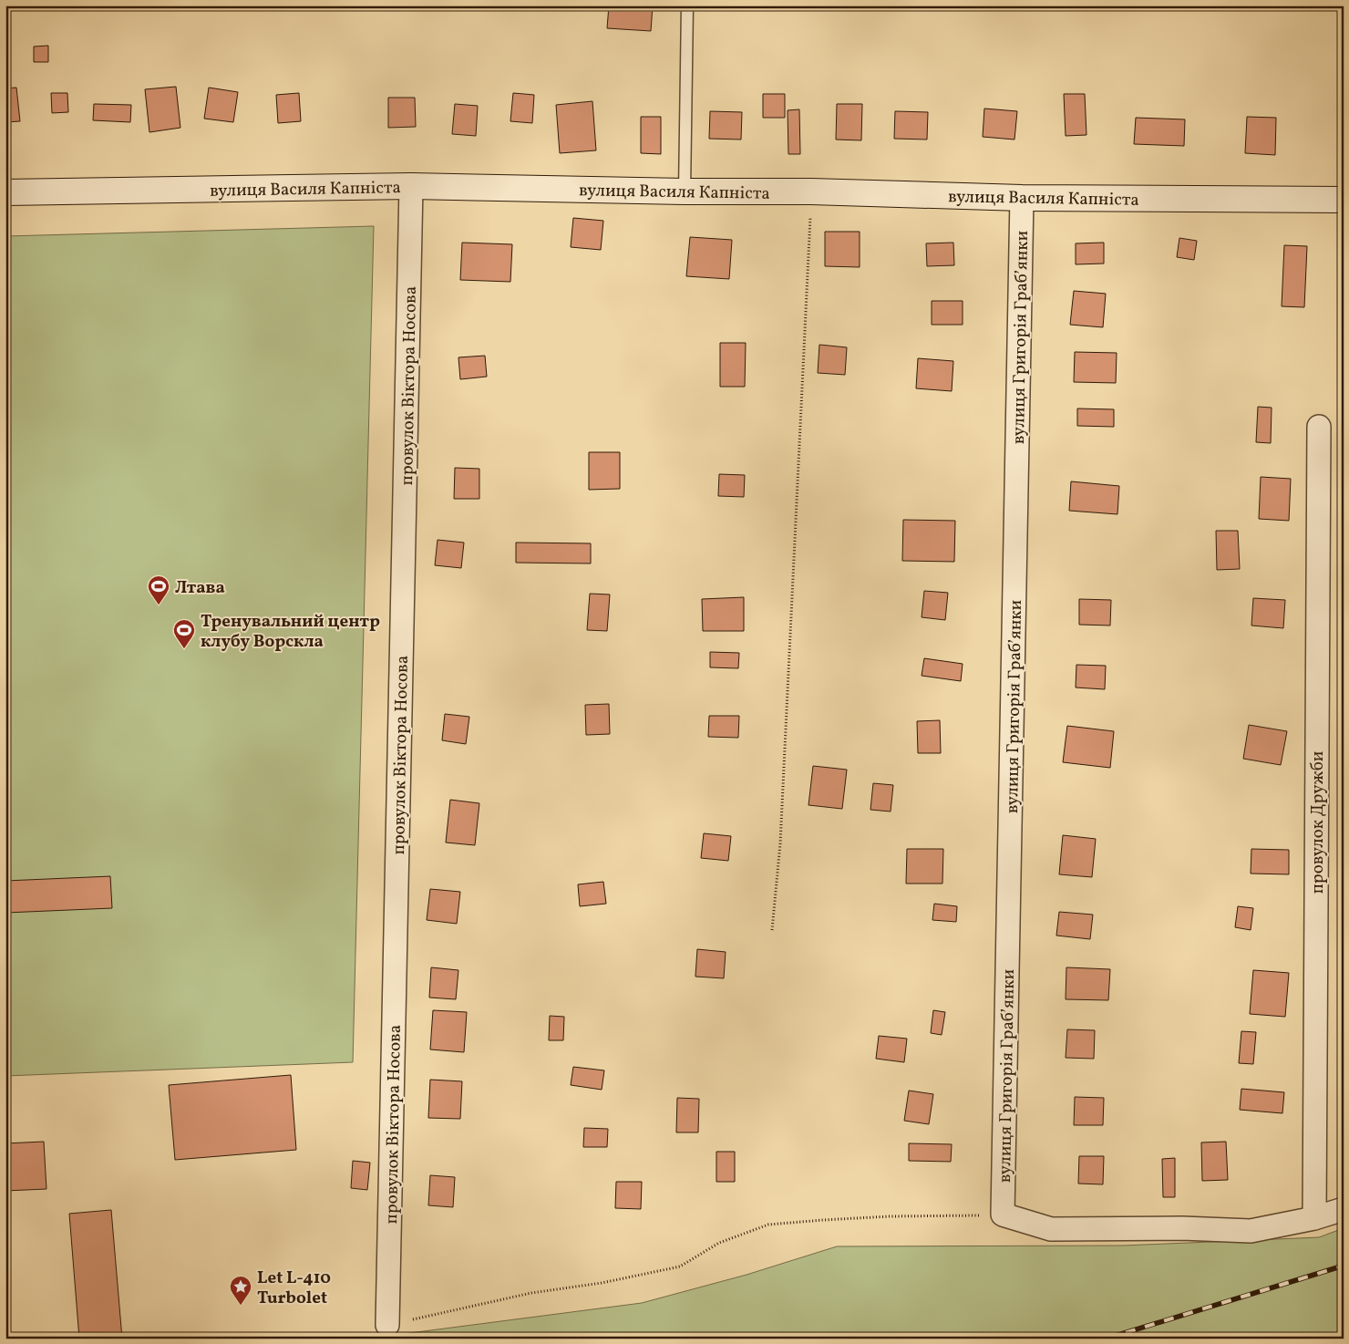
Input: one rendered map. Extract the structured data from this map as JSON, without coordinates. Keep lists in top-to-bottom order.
{
  "streets": {
    "street": [
      "вулиця Василя Капніста",
      "вулиця Григорія Грабʼянки",
      "провулок Віктора Носова",
      "провулок Дружби"
    ]
  },
  "crossings": [
    ["вулиця Василя Капніста", "вулиця Григорія Грабʼянки"],
    ["вулиця Василя Капніста", "провулок Віктора Носова"]
  ],
  "places": {
    "sports": ["Лтава", "Тренувальний центр клубу Ворскла"],
    "place": ["Let L-410 Turbolet"]
  }
}
